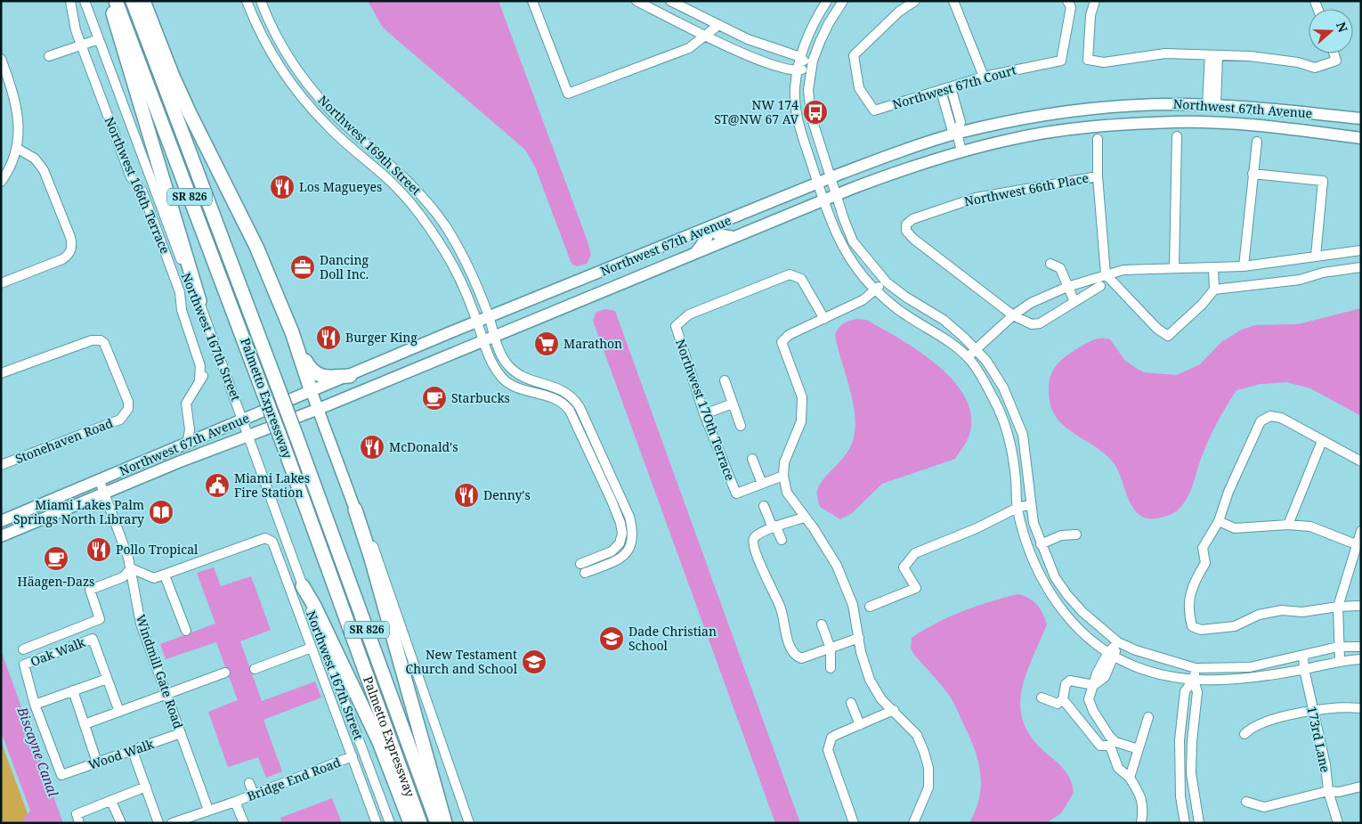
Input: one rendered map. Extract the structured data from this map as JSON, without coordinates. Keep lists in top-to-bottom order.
{
  "streets": {
    "highway": ["SR 826", "Palmetto Expressway"],
    "main road": ["Northwest 67th Avenue"],
    "street": [
      "Northwest 67th Court",
      "Northwest 169th Street",
      "Northwest 166th Terrace",
      "Northwest 66th Place",
      "Northwest 167th Street",
      "Northwest 17Oth Terrace",
      "Stonehaven Road",
      "Oak Walk",
      "Windmill Gate Road",
      "173rd Lane",
      "Wood Walk",
      "Bridge End Road"
    ]
  },
  "crossings": [
    ["Northwest 67th Avenue", "Northwest 169th Street"],
    ["Northwest 67th Avenue", "Northwest 166th Terrace"],
    ["Northwest 67th Avenue", "Northwest 167th Street"],
    ["Northwest 67th Avenue", "Windmill Gate Road"],
    ["Oak Walk", "Wood Walk"],
    ["Windmill Gate Road", "Wood Walk"],
    ["Windmill Gate Road", "Bridge End Road"]
  ],
  "water": ["Biscayne Canal"],
  "places": {
    "bus stop": ["NW 174 ST@NW 67 AV"],
    "restaurant": [
      "Los Magueyes",
      "Burger King",
      "McDonald's",
      "Denny's",
      "Pollo Tropical"
    ],
    "office": ["Dancing Doll Inc."],
    "supermarket": ["Marathon"],
    "cafe": ["Starbucks", "Häagen-Dazs"],
    "public building": ["Miami Lakes Fire Station"],
    "library": ["Miami Lakes Palm Springs North Library"],
    "school or university": ["Dade Christian School", "New Testament Church and School"]
  },
  "north": "right"
}
